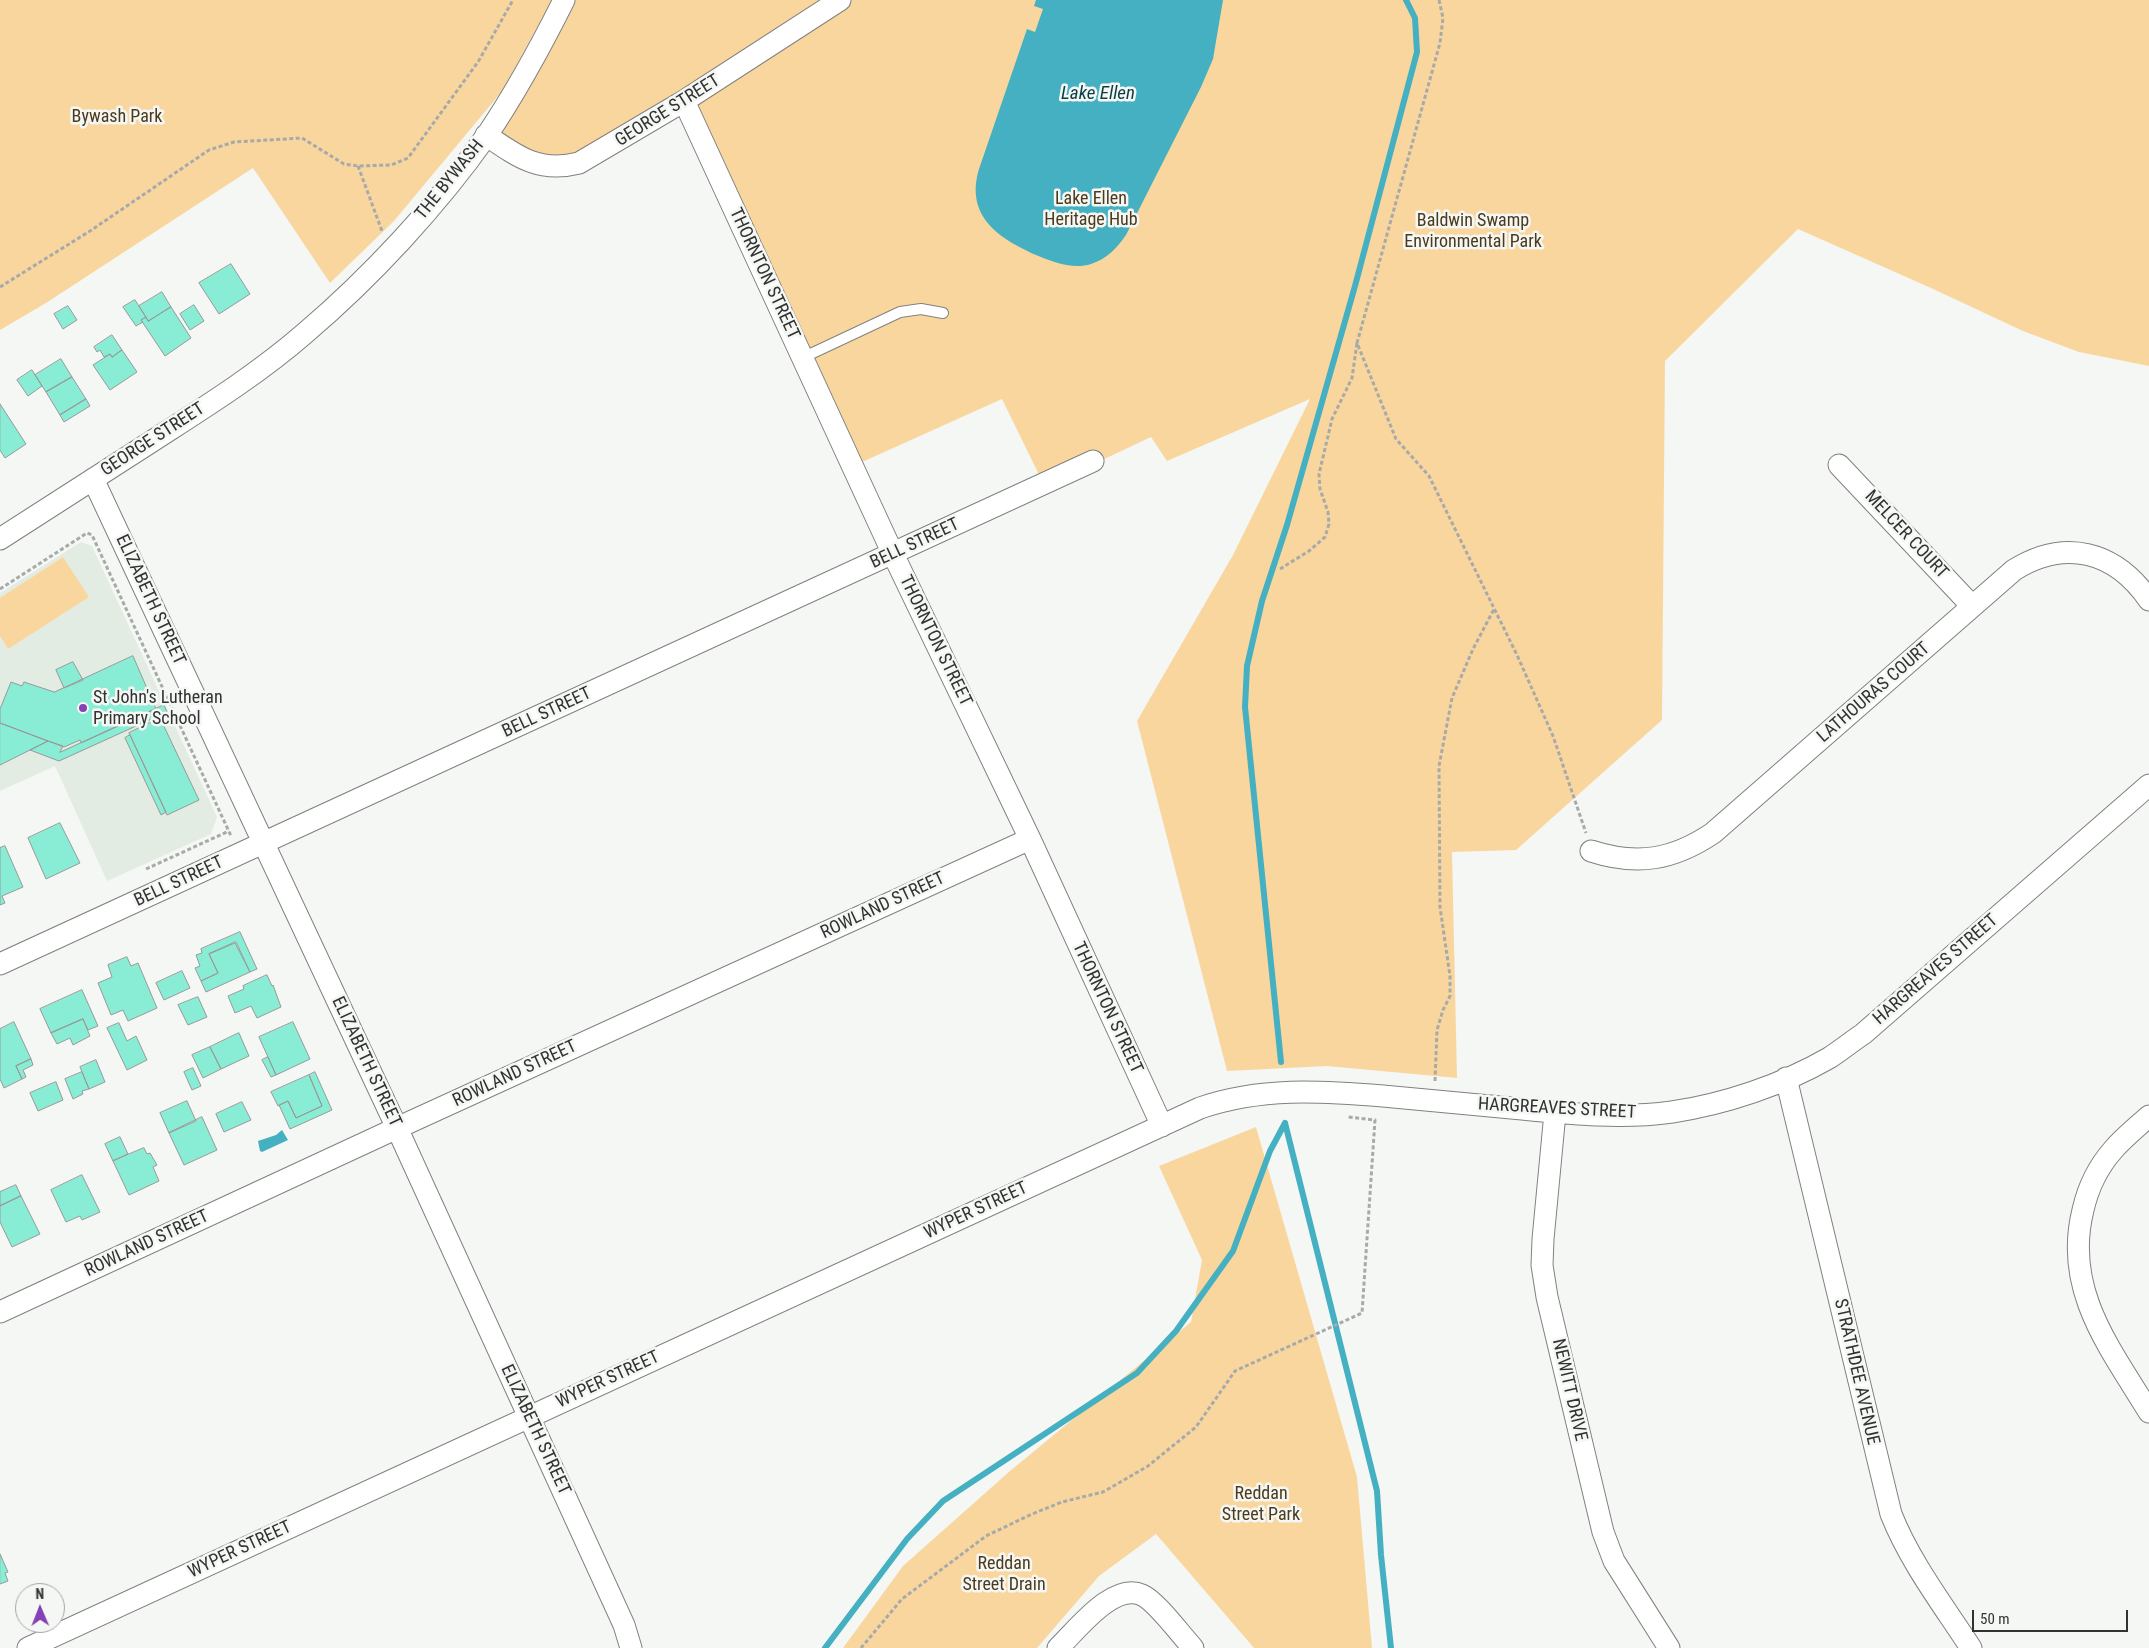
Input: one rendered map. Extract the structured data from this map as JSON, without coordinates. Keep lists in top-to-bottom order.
{
  "streets": {
    "street": [
      "GEORGE STREET",
      "THE BYWASH",
      "THORNTON STREET",
      "MELCER COURT",
      "BELL STREET",
      "ELIZABETH STREET",
      "LATHOURAS COURT",
      "ROWLAND STREET",
      "HARGREAVES STREET",
      "WYPER STREET",
      "STRATHDEE AVENUE",
      "NEWITT DRIVE"
    ]
  },
  "crossings": [
    ["GEORGE STREET", "THE BYWASH"],
    ["GEORGE STREET", "THORNTON STREET"],
    ["GEORGE STREET", "ELIZABETH STREET"],
    ["THORNTON STREET", "BELL STREET"],
    ["THORNTON STREET", "ROWLAND STREET"],
    ["THORNTON STREET", "HARGREAVES STREET"],
    ["THORNTON STREET", "WYPER STREET"],
    ["MELCER COURT", "LATHOURAS COURT"],
    ["BELL STREET", "ELIZABETH STREET"],
    ["ELIZABETH STREET", "ROWLAND STREET"],
    ["ELIZABETH STREET", "WYPER STREET"],
    ["HARGREAVES STREET", "WYPER STREET"],
    ["HARGREAVES STREET", "STRATHDEE AVENUE"],
    ["HARGREAVES STREET", "NEWITT DRIVE"]
  ],
  "water": ["Lake Ellen"],
  "parks": [
    "Bywash Park",
    "Lake Ellen Heritage Hub",
    "Baldwin Swamp Environmental Park",
    "Reddan Street Park",
    "Reddan Street Drain"
  ],
  "places": ["St John's Lutheran Primary School"],
  "scale_bar": "50 m",
  "north": "top"
}
